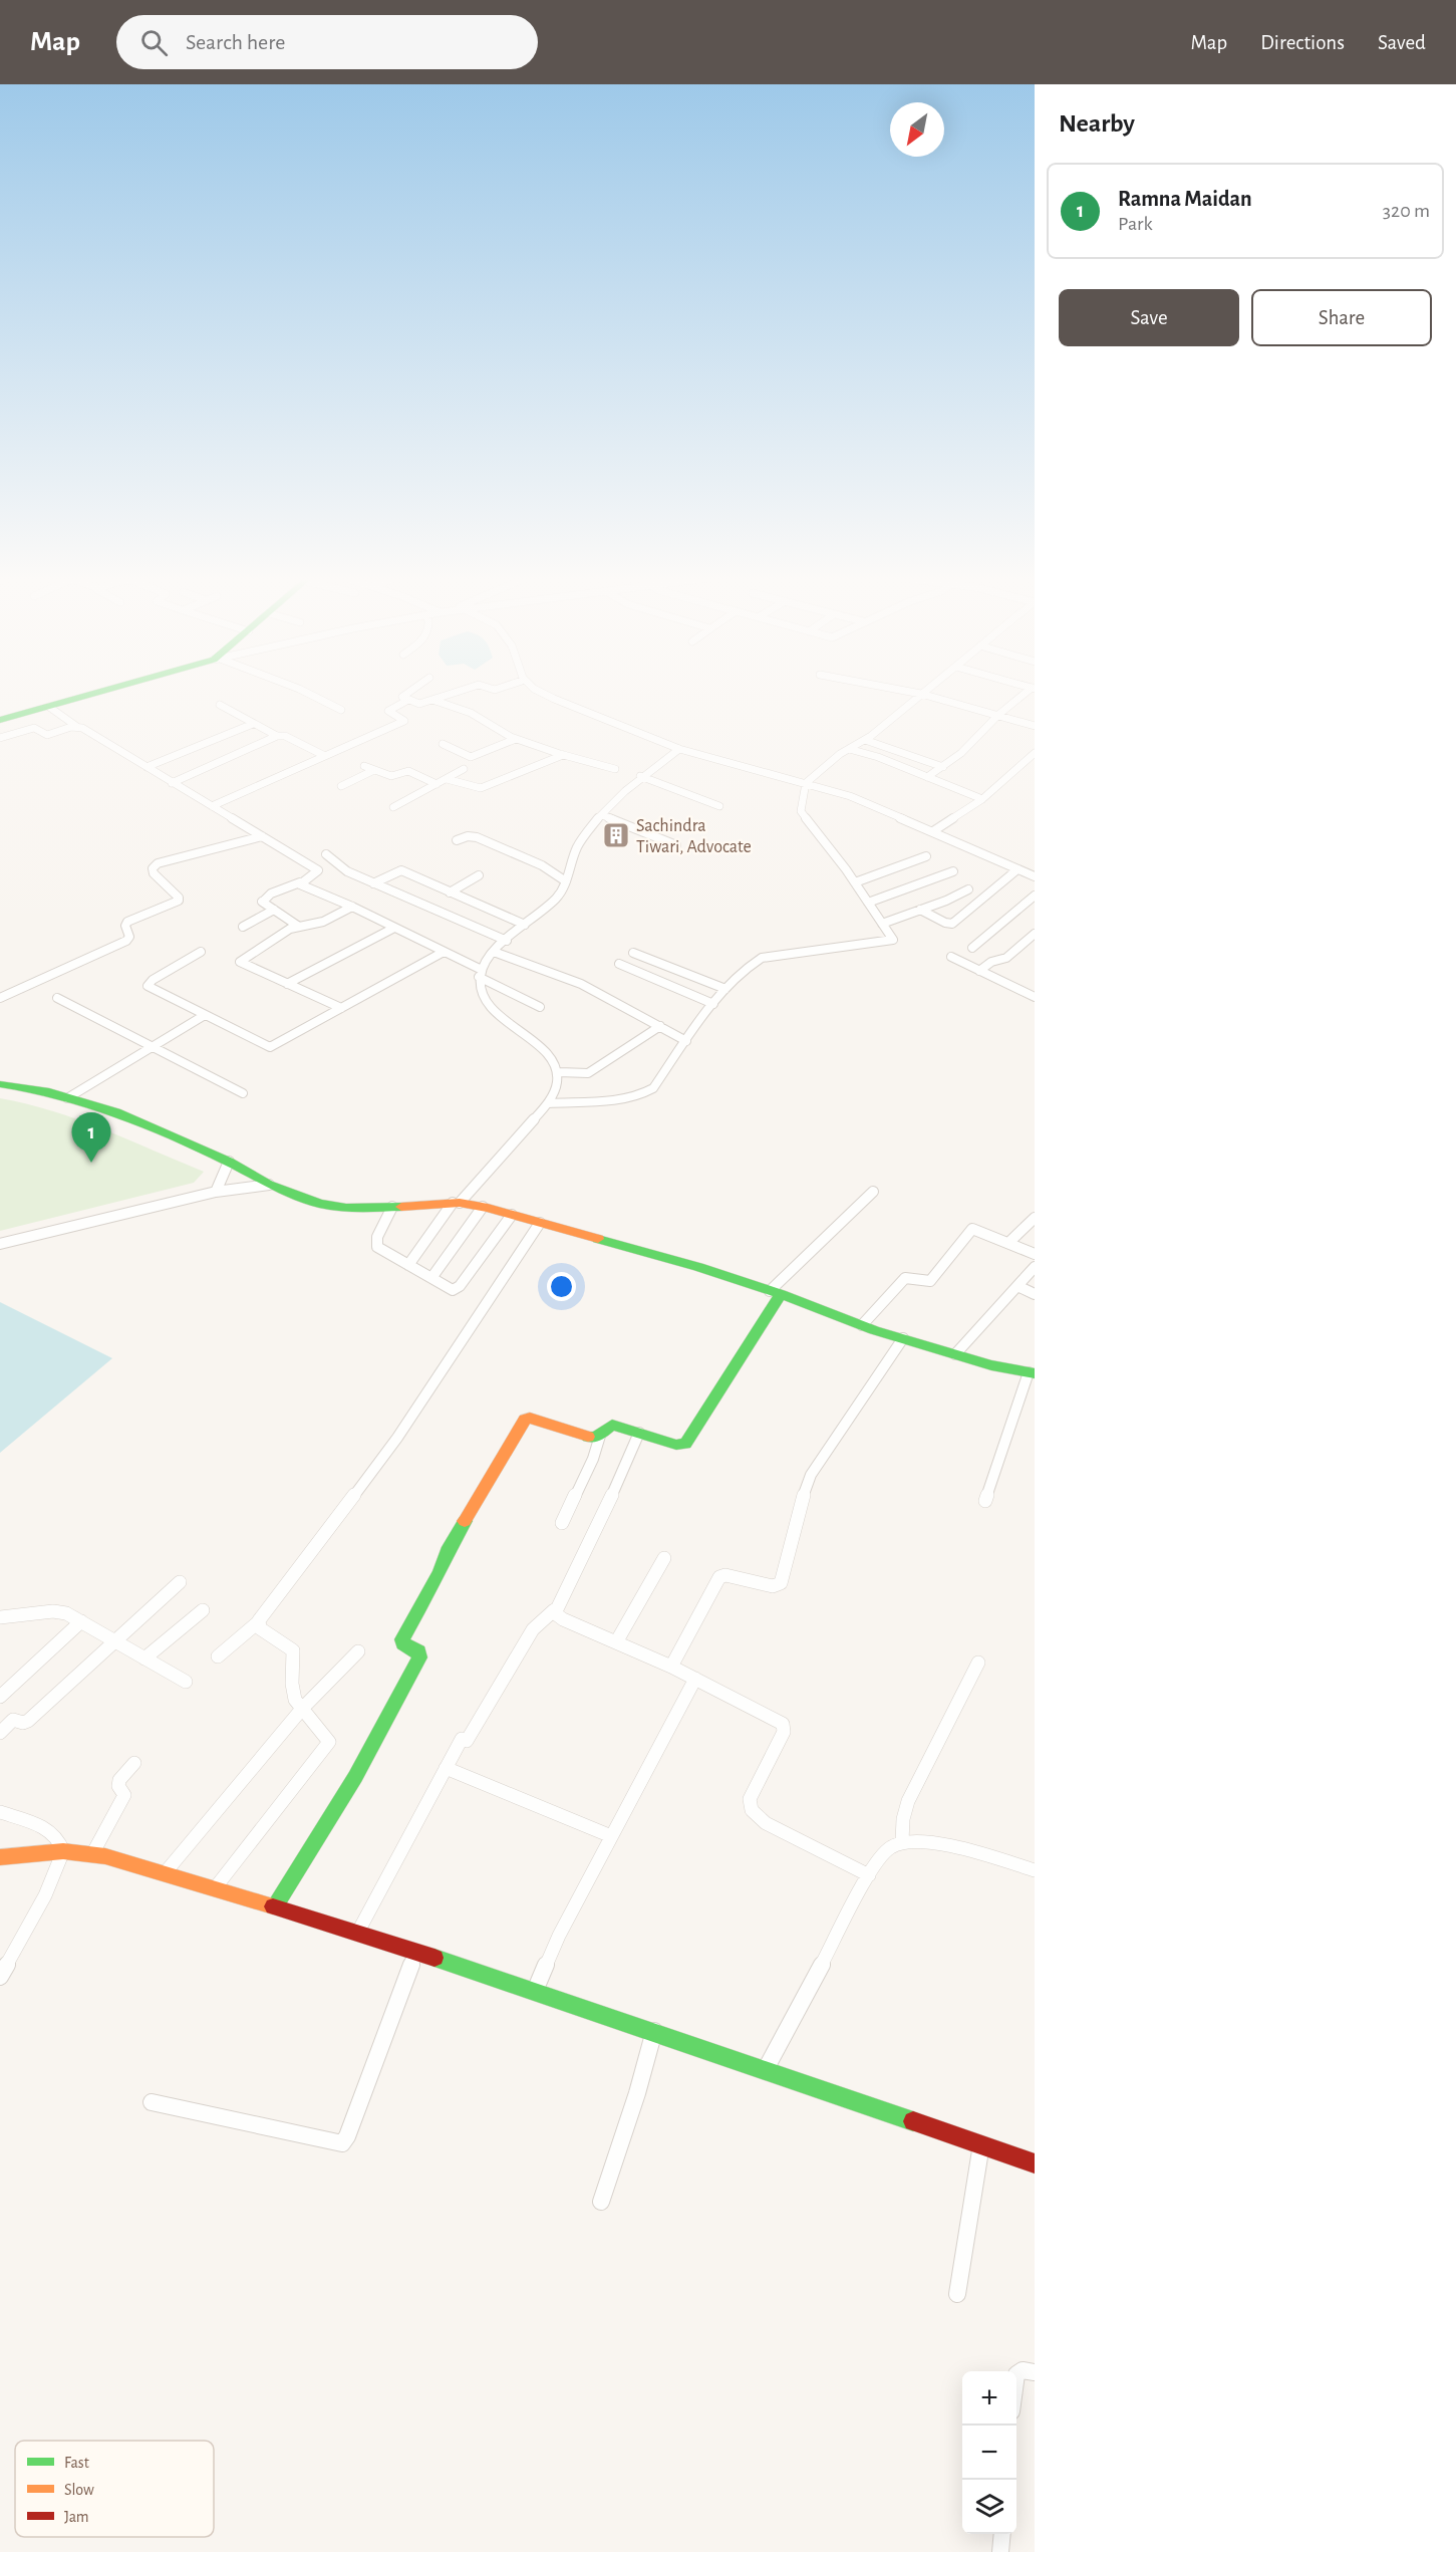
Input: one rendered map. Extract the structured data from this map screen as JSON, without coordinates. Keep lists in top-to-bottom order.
{
  "places": {
    "building": ["Sachindra Tiwari, Advocate"]
  },
  "legend": ["Fast", "Slow", "Jam"],
  "north": "bottom left",
  "page": {
    "header": "Map",
    "search": "Search here",
    "nav": ["Map", "Directions", "Saved"],
    "heading": "Nearby",
    "list": [
      {
        "mark": "1",
        "name": "Ramna Maidan",
        "note": "Park",
        "value": "320 m"
      }
    ],
    "buttons": ["Save", "Share"],
    "pins": "1",
    "map_buttons": ["+", "−"]
  }
}
